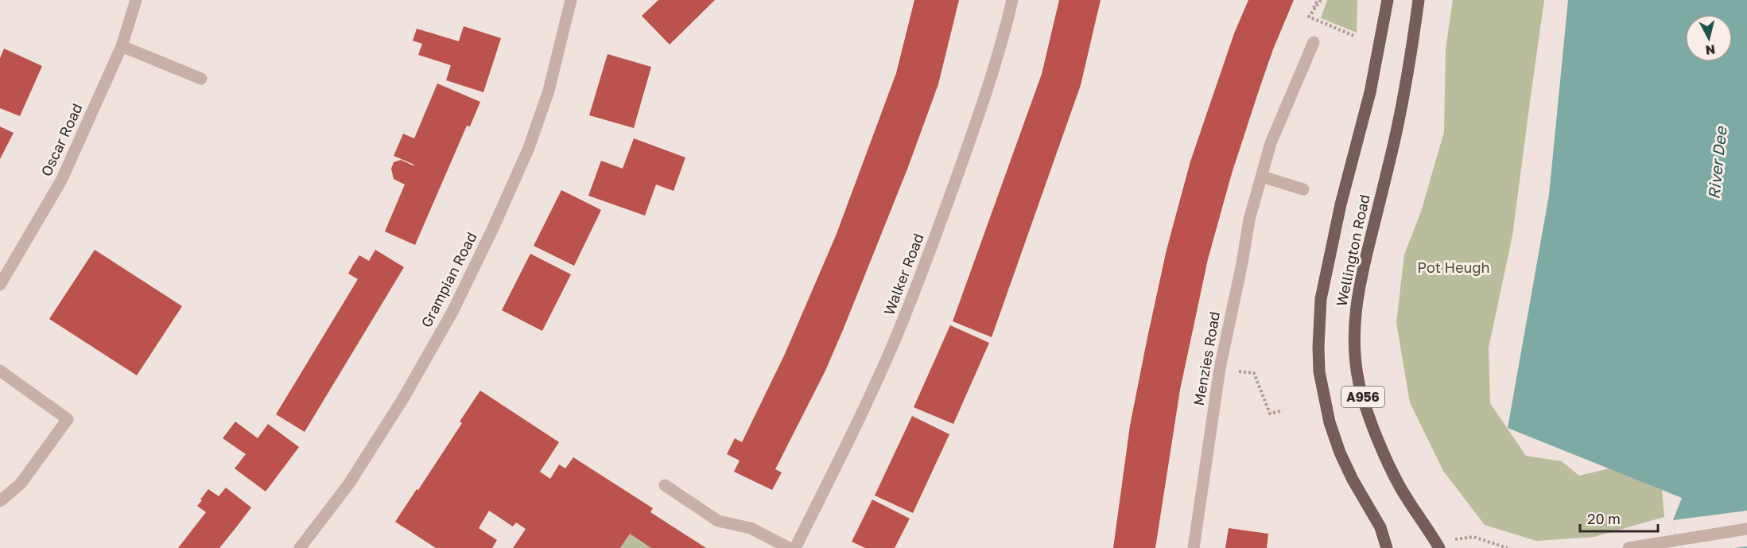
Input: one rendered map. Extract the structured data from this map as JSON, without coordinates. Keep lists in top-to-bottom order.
{
  "streets": {
    "main road": ["Wellington Road", "A956"],
    "street": [
      "Oscar Road",
      "Walker Road",
      "Grampian Road",
      "Menzies Road"
    ]
  },
  "water": ["River Dee"],
  "parks": ["Pot Heugh"],
  "scale_bar": "20 m",
  "north": "bottom"
}
